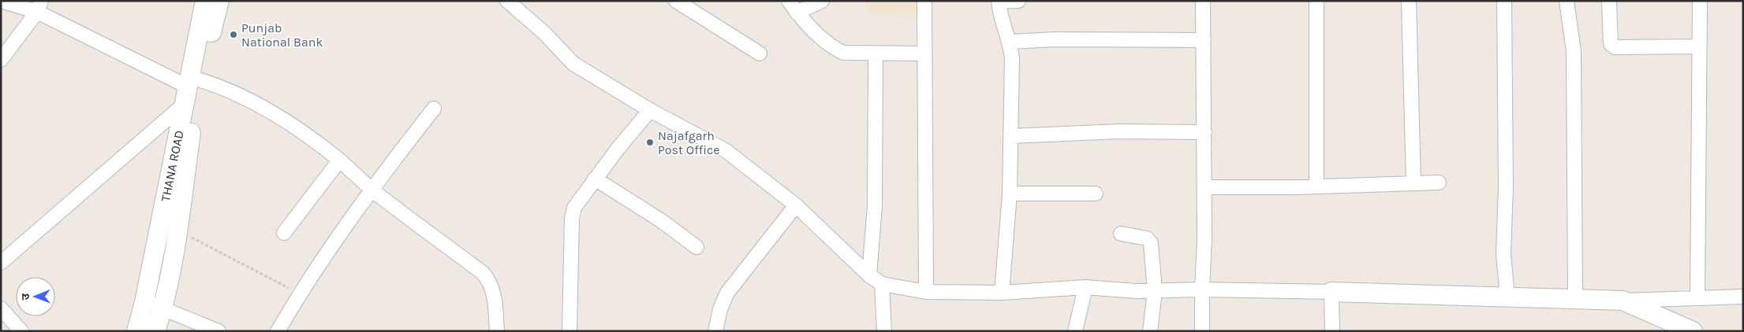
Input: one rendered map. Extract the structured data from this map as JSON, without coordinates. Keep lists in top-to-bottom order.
{
  "streets": {
    "main road": ["THANA ROAD"]
  },
  "places": ["Punjab National Bank", "Najafgarh Post Office"],
  "north": "left"
}
